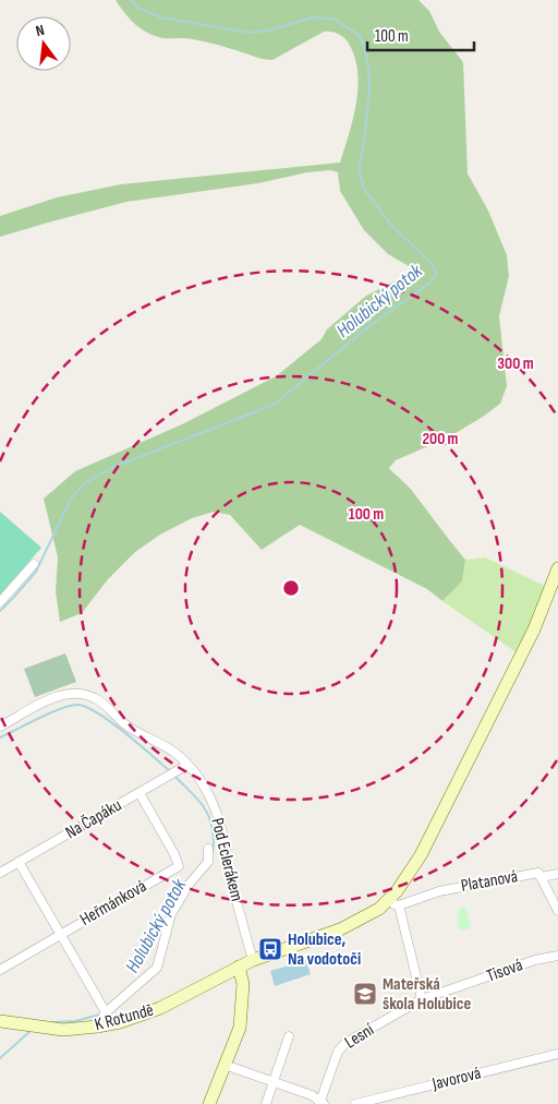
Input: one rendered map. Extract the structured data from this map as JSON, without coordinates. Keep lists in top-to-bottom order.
{
  "streets": {
    "street": [
      "Na Čapáku",
      "Pod Eclerákem",
      "Platanová",
      "Heřmánková",
      "Tisová",
      "K Rotundě",
      "Lesní",
      "Javorová"
    ]
  },
  "crossings": [
    ["Na Čapáku", "Pod Eclerákem"],
    ["Na Čapáku", "Heřmánková"],
    ["Pod Eclerákem", "K Rotundě"],
    ["Platanová", "K Rotundě"],
    ["Tisová", "Lesní"]
  ],
  "water": ["Holubický potok"],
  "places": {
    "bus stop": ["Holubice, Na vodotoči"],
    "school or university": ["Mateřská škola Holubice"]
  },
  "scale_bar": "100 m",
  "north": "top",
  "rings": ["300 m", "200 m", "100 m"]
}
